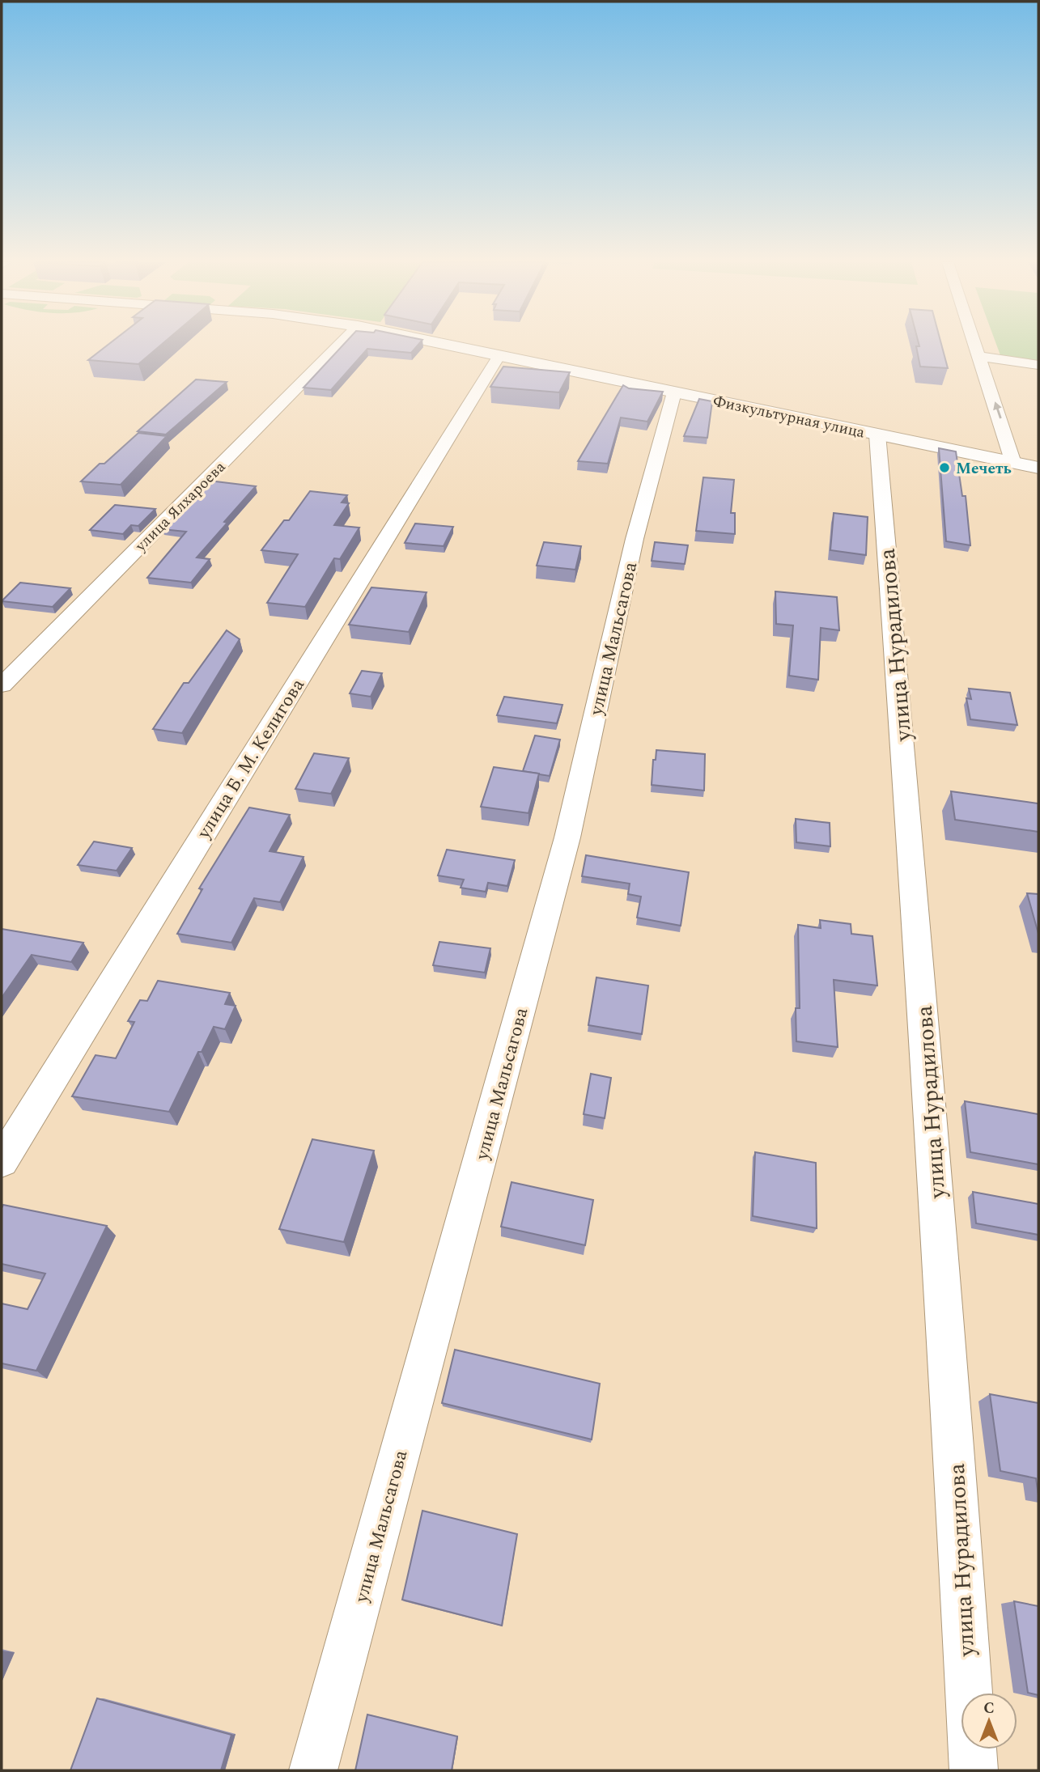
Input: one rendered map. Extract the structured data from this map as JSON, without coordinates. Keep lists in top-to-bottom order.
{
  "streets": {
    "main road": ["Физкультурная улица"],
    "street": [
      "улица Ялхароева",
      "улица Мальсагова",
      "улица Нурадилова",
      "улица Б. М. Келигова"
    ]
  },
  "crossings": [
    ["Физкультурная улица", "улица Мальсагова"],
    ["Физкультурная улица", "улица Нурадилова"],
    ["Физкультурная улица", "улица Б. М. Келигова"]
  ],
  "places": ["Мечеть"],
  "north": "top"
}
